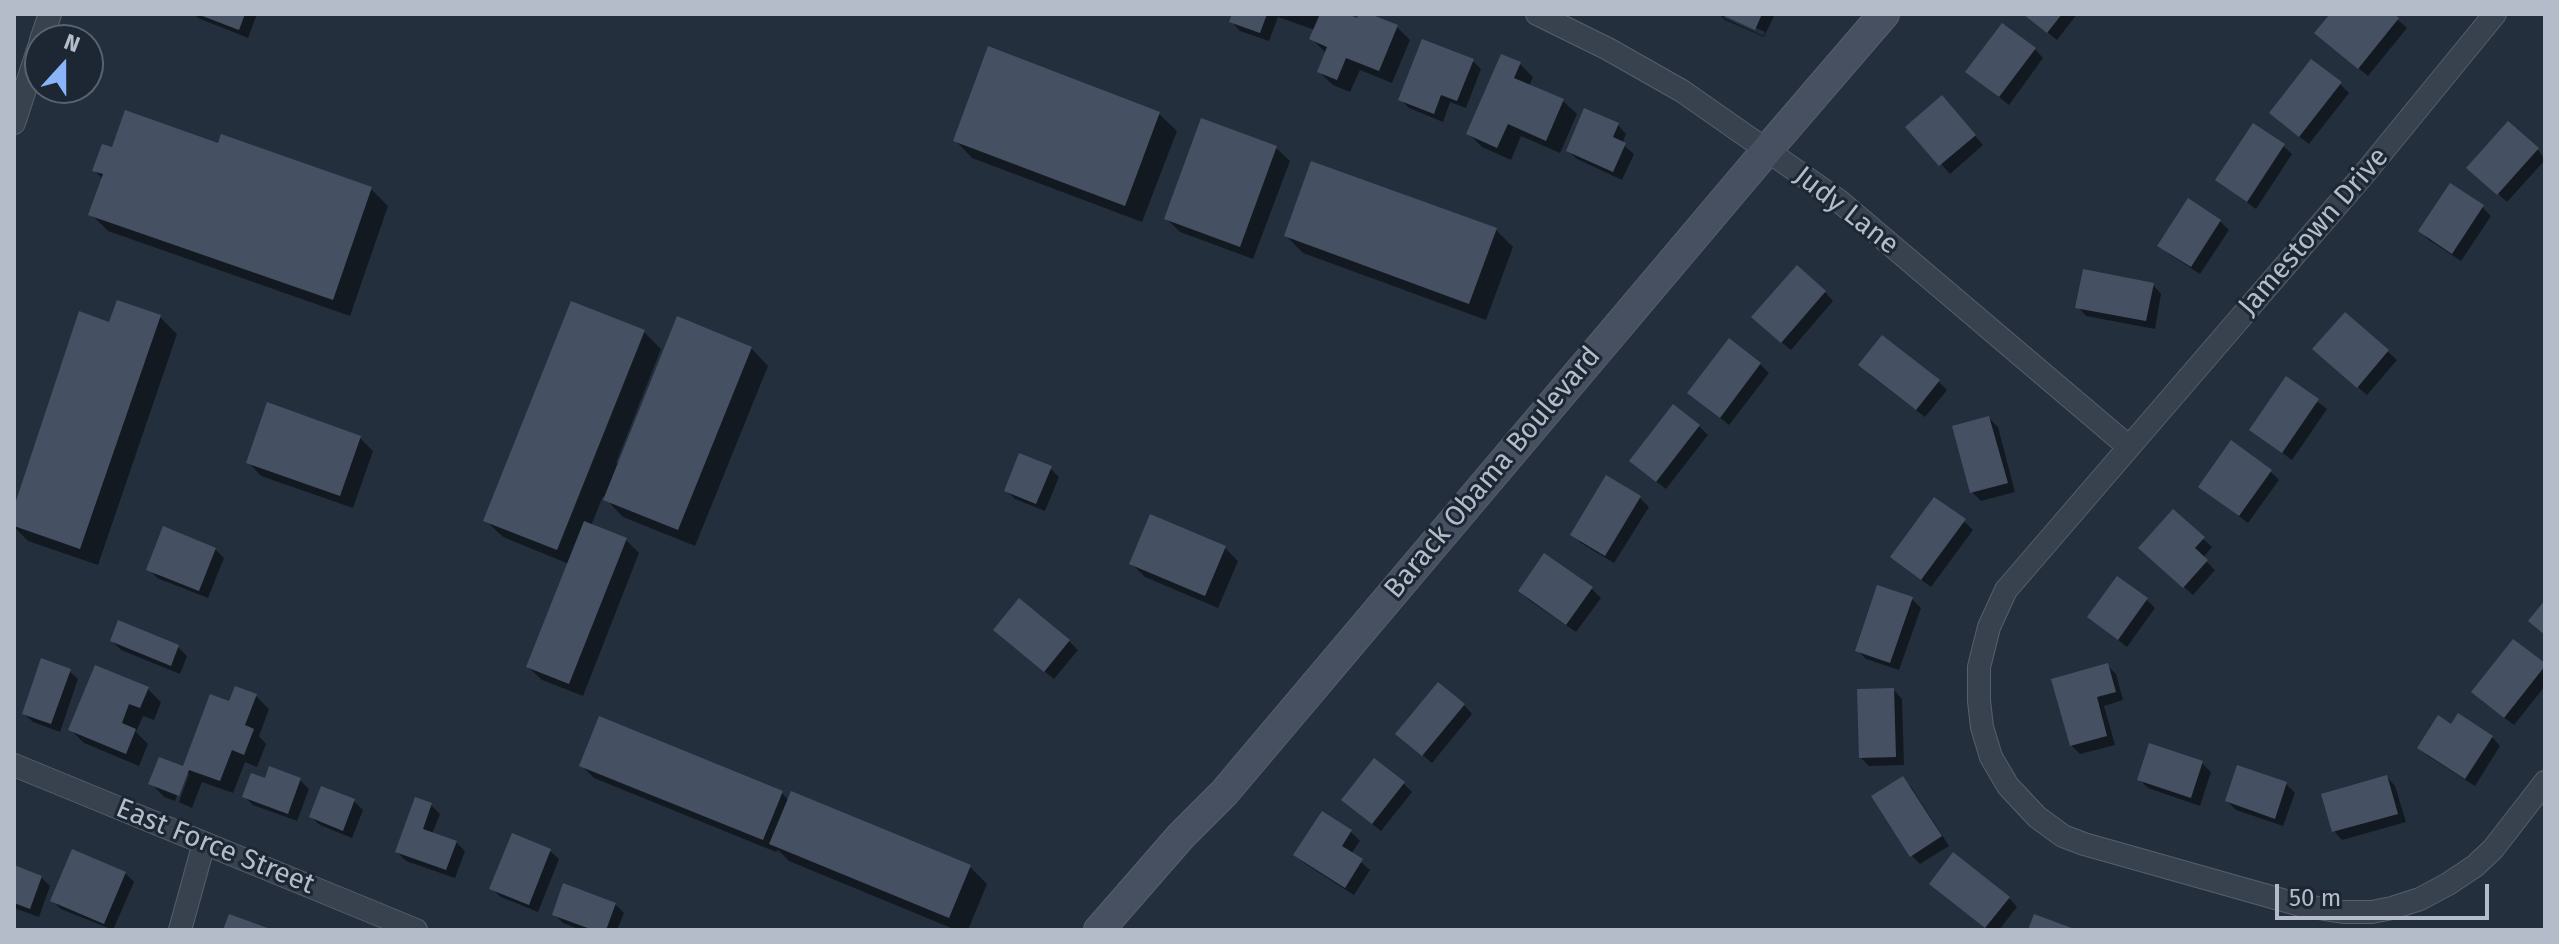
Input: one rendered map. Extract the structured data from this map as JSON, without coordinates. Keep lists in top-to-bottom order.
{
  "streets": {
    "main road": ["Barack Obama Boulevard"],
    "street": ["Judy Lane", "Jamestown Drive", "East Force Street"]
  },
  "crossings": [
    ["Judy Lane", "Jamestown Drive"],
    ["Judy Lane", "Barack Obama Boulevard"]
  ],
  "scale_bar": "50 m",
  "north": "top"
}
